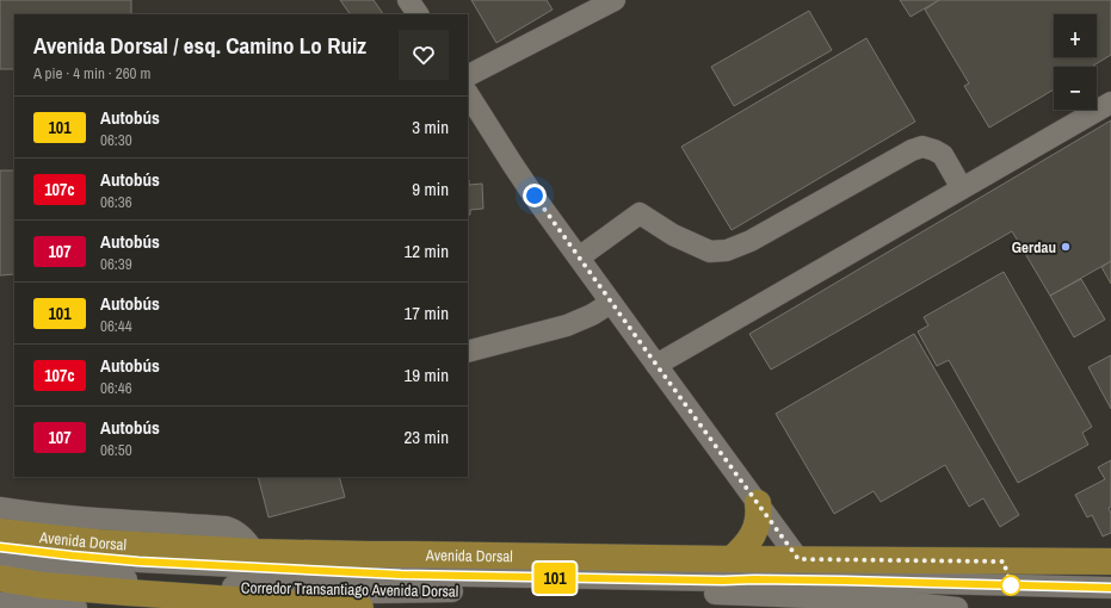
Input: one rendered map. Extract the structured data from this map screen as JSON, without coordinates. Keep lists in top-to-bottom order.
{
  "streets": {
    "main road": ["Avenida Dorsal"],
    "street": ["Corredor Transantiago Avenida Dorsal"]
  },
  "places": ["Gerdau"],
  "lines": ["bus line 101"],
  "page": {
    "on_map": "101",
    "map_buttons": ["+", "−"],
    "heading": ["Avenida Dorsal / esq. Camino Lo Ruiz", "A pie · 4 min · 260 m"],
    "list": [
      {
        "mark": "101",
        "name": "Autobús",
        "note": "06:30",
        "value": "3 min"
      },
      {
        "mark": "107c",
        "name": "Autobús",
        "note": "06:36",
        "value": "9 min"
      },
      {
        "mark": "107",
        "name": "Autobús",
        "note": "06:39",
        "value": "12 min"
      },
      {
        "mark": "101",
        "name": "Autobús",
        "note": "06:44",
        "value": "17 min"
      },
      {
        "mark": "107c",
        "name": "Autobús",
        "note": "06:46",
        "value": "19 min"
      },
      {
        "mark": "107",
        "name": "Autobús",
        "note": "06:50",
        "value": "23 min"
      }
    ]
  }
}
